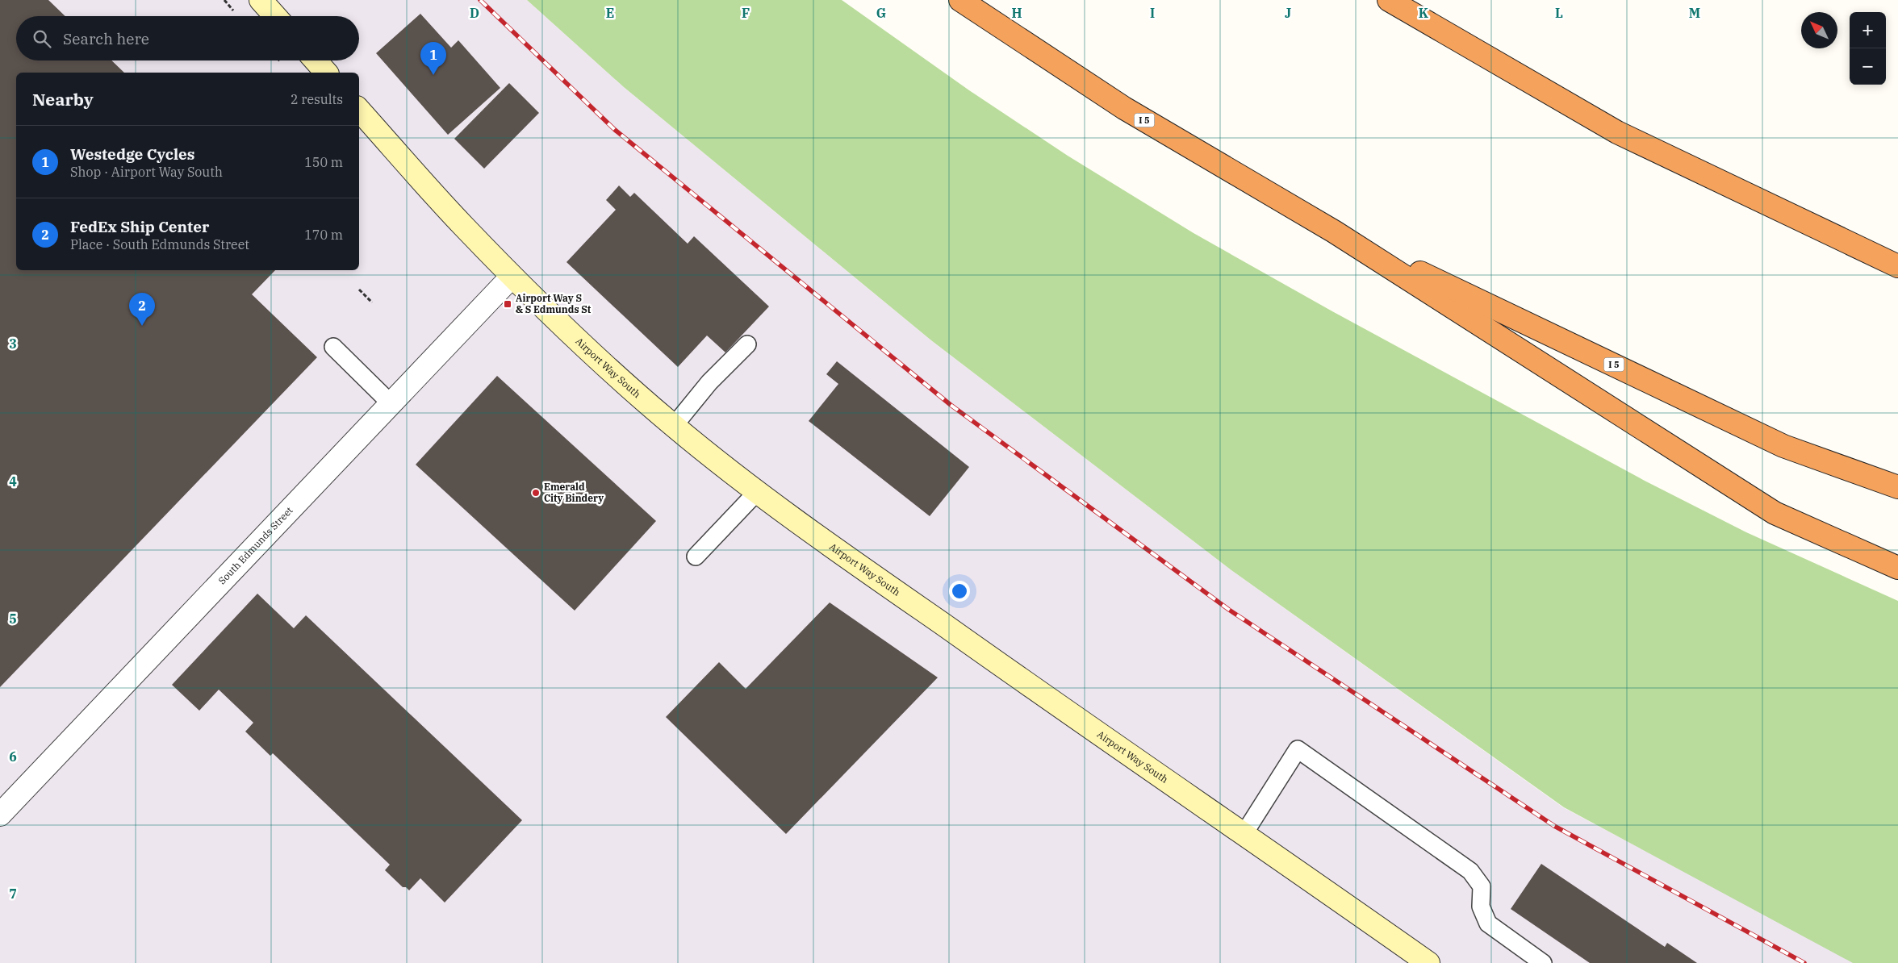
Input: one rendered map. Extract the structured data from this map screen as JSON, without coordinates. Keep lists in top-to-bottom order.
{
  "streets": {
    "highway": ["I 5"],
    "main road": ["Airport Way South"],
    "street": ["South Edmunds Street"]
  },
  "crossings": [
    ["Airport Way South", "South Edmunds Street"]
  ],
  "places": {
    "transit": ["Airport Way S & S Edmunds St"],
    "other": ["Emerald City Bindery"]
  },
  "north": "top left",
  "page": {
    "map_buttons": ["+", "−"],
    "search": "Search here",
    "pins": ["1", "2"],
    "heading": ["Nearby", "2 results"],
    "list": [
      {
        "mark": "1",
        "name": "Westedge Cycles",
        "note": "Shop · Airport Way South",
        "value": "150 m"
      },
      {
        "mark": "2",
        "name": "FedEx Ship Center",
        "note": "Place · South Edmunds Street",
        "value": "170 m"
      }
    ]
  },
  "grid": {
    "columns": [
      "D",
      "E",
      "F",
      "G",
      "H",
      "I",
      "J",
      "K",
      "L",
      "M"
    ],
    "rows": [
      "3",
      "4",
      "5",
      "6",
      "7"
    ]
  }
}
